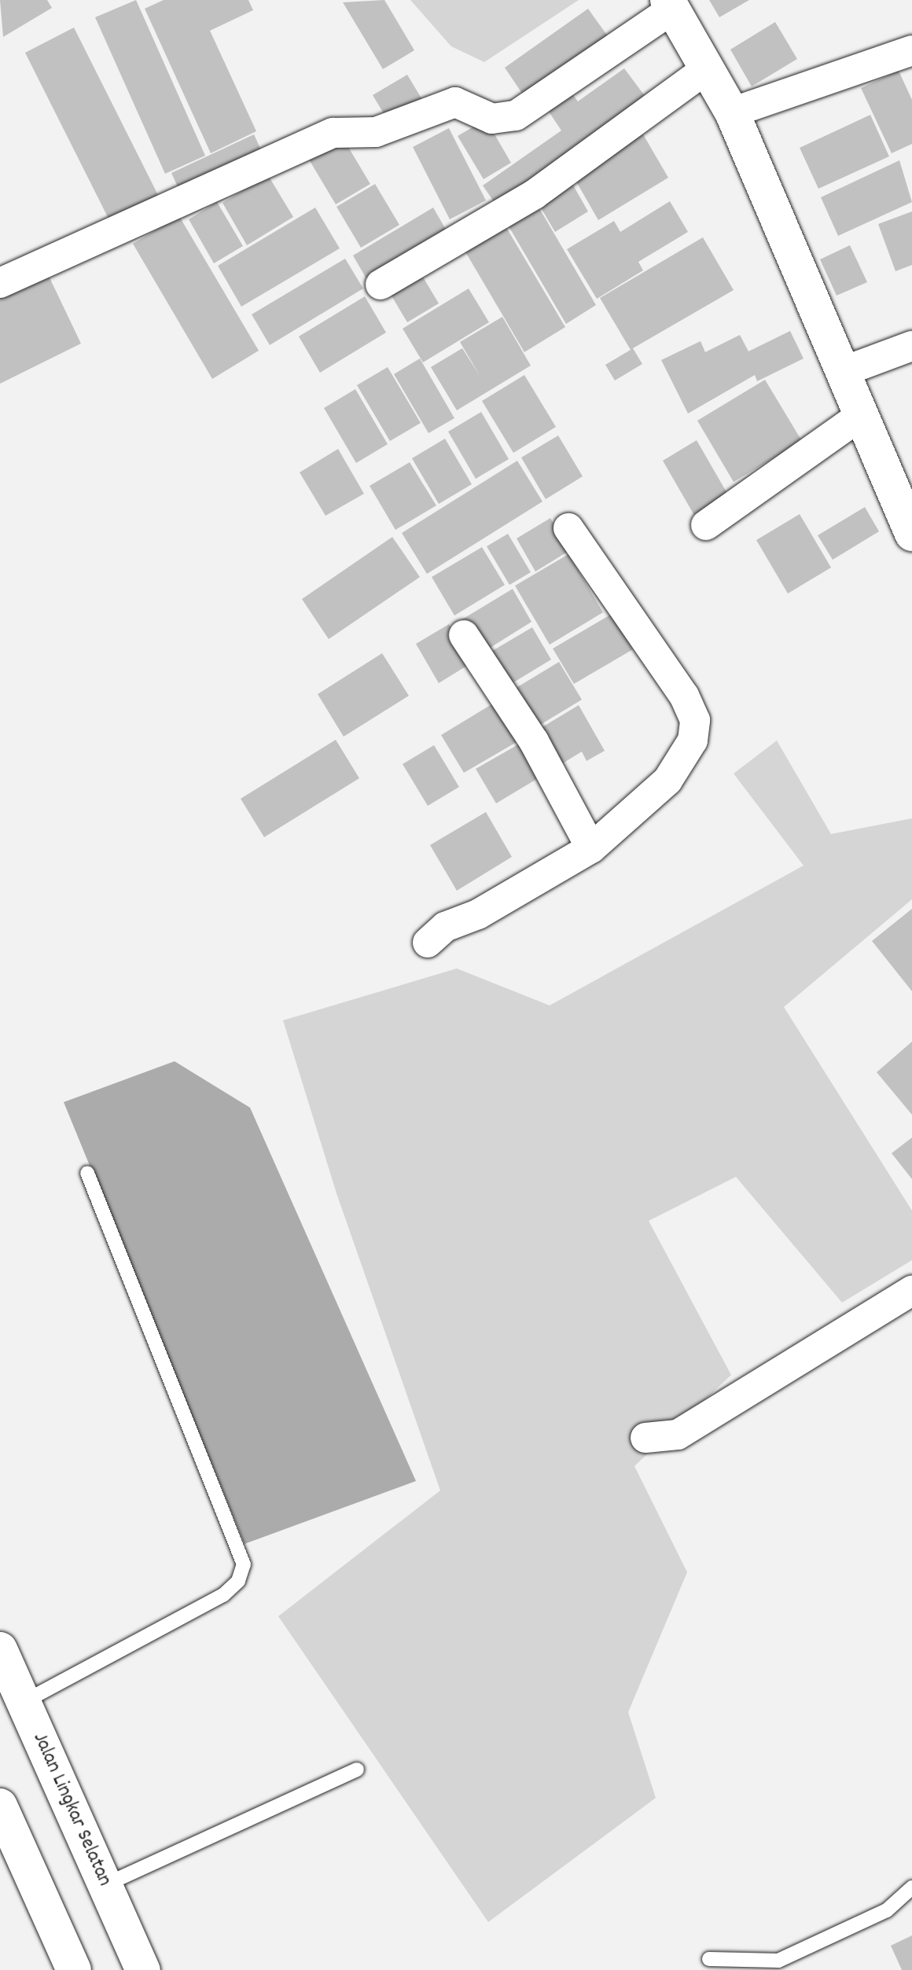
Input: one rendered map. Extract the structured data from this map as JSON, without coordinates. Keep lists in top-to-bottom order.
{
  "streets": {
    "main road": ["Jalan Lingkar Selatan"]
  }
}
